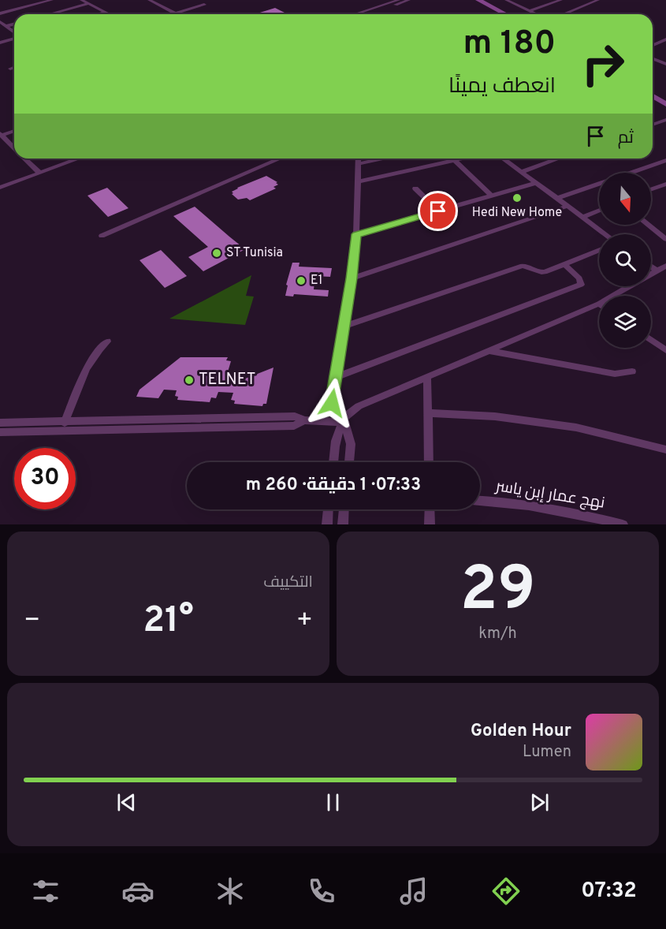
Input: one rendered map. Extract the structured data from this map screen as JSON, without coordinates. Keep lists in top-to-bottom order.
{
  "streets": {
    "street": ["نهج عمار إبن ياسر"]
  },
  "places": [
    "Hedi New Home",
    "ST Tunisia",
    "E1",
    "TELNET"
  ],
  "north": "bottom",
  "page": {
    "turn": ["180 m", "انعطف يمينًا"],
    "then": "ثم",
    "limit": "30",
    "trip": "07:33 · 1 دقيقة · 260 m",
    "tile": [
      ["29", "km/h"],
      "التكييف"
    ],
    "heat": ["−", "21°", "+"],
    "song": ["Golden Hour", "Lumen"],
    "tabs": "07:32"
  }
}
